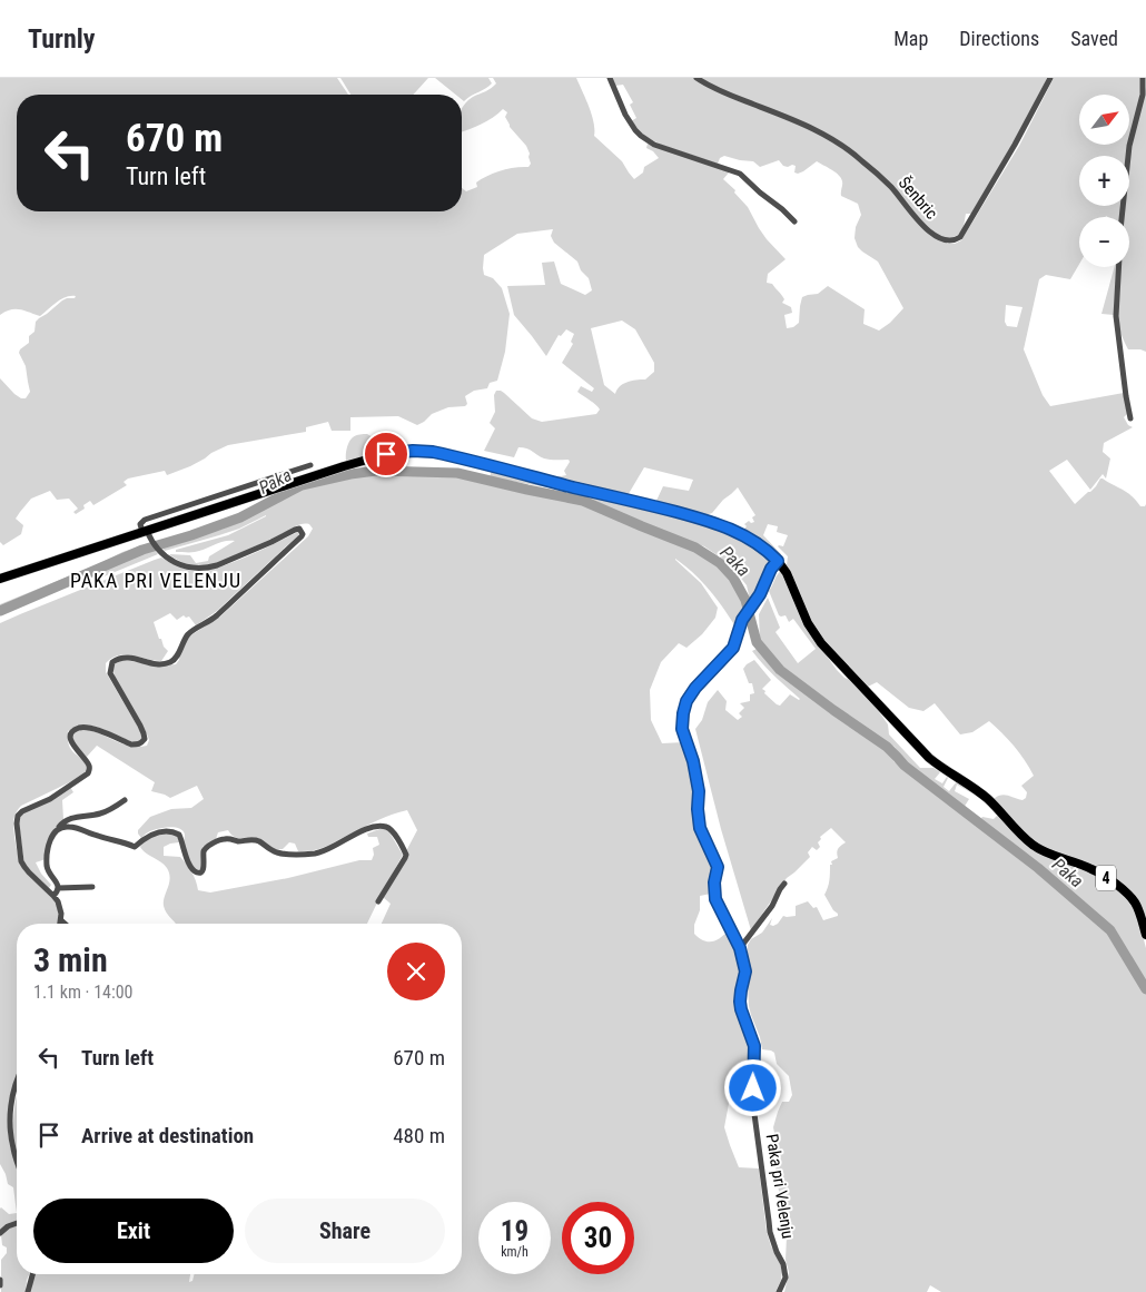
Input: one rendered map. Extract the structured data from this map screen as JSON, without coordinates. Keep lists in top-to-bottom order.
{
  "streets": {
    "main road": ["4"],
    "street": ["Šenbric", "Paka pri Velenju"]
  },
  "crossings": [
    ["4", "Paka pri Velenju"]
  ],
  "districts": ["PAKA PRI VELENJU"],
  "water": ["Paka"],
  "north": "top right",
  "page": {
    "header": "Turnly",
    "nav": ["Map", "Directions", "Saved"],
    "map_buttons": ["+", "−"],
    "turn": ["670 m", "Turn left"],
    "heading": ["3 min", "1.1 km · 14:00"],
    "list": [
      {
        "name": "Turn left",
        "value": "670 m"
      },
      {
        "name": "Arrive at destination",
        "value": "480 m"
      }
    ],
    "buttons": ["Exit", "Share"],
    "speed": "19 km/h",
    "limit": "30"
  }
}
